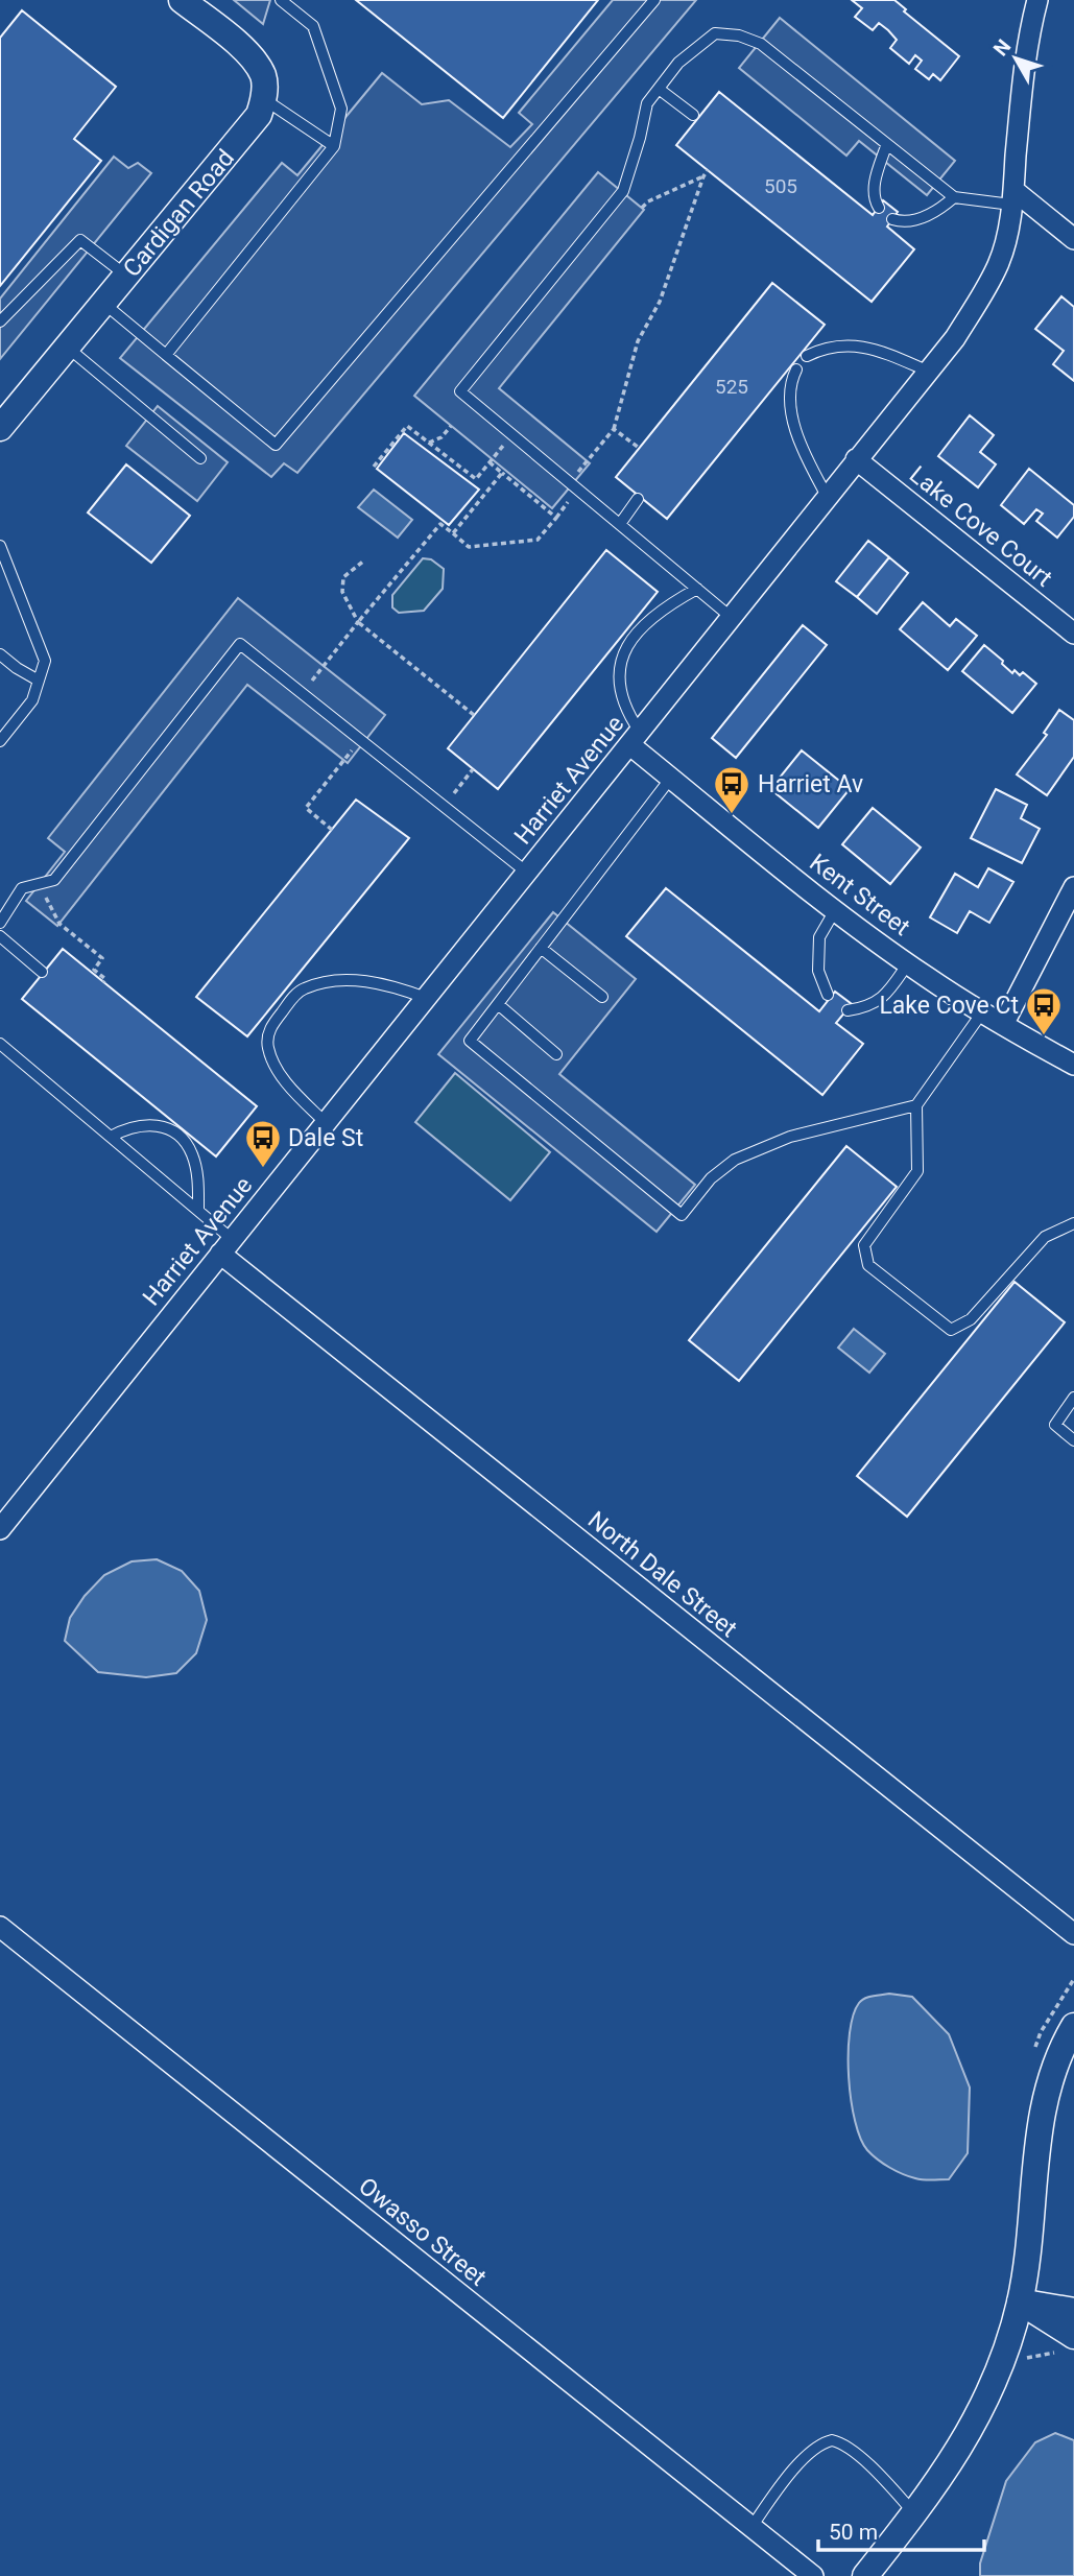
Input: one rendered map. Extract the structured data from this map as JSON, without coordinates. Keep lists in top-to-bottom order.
{
  "streets": {
    "street": [
      "Cardigan Road",
      "Lake Cove Court",
      "Harriet Avenue",
      "Kent Street",
      "North Dale Street",
      "Owasso Street"
    ]
  },
  "crossings": [
    ["Lake Cove Court", "Harriet Avenue"],
    ["Harriet Avenue", "Kent Street"],
    ["Harriet Avenue", "North Dale Street"]
  ],
  "places": {
    "bus stop": ["Harriet Av", "Lake Cove Ct", "Dale St"]
  },
  "house_numbers": ["505", "525"],
  "scale_bar": "50 m",
  "north": "top left"
}
